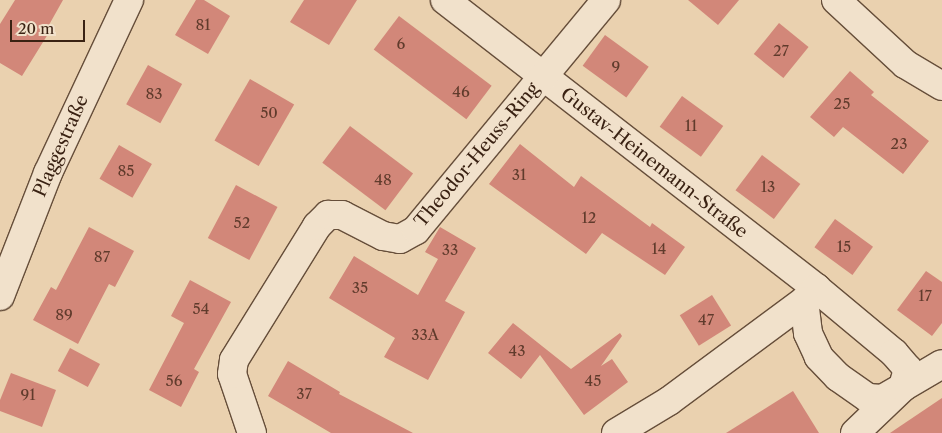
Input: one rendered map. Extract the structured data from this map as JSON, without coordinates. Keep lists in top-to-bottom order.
{
  "streets": {
    "street": ["Plaggestraße", "Theodor-Heuss-Ring", "Gustav-Heinemann-Straße"]
  },
  "crossings": [
    ["Theodor-Heuss-Ring", "Gustav-Heinemann-Straße"]
  ],
  "house_numbers": [
    "81",
    "6",
    "27",
    "9",
    "46",
    "83",
    "25",
    "50",
    "11",
    "23",
    "85",
    "31",
    "48",
    "13",
    "12",
    "52",
    "15",
    "14",
    "33",
    "87",
    "35",
    "17",
    "54",
    "89",
    "47",
    "33A",
    "43",
    "56",
    "45",
    "37",
    "91"
  ],
  "scale_bar": "20 m"
}
